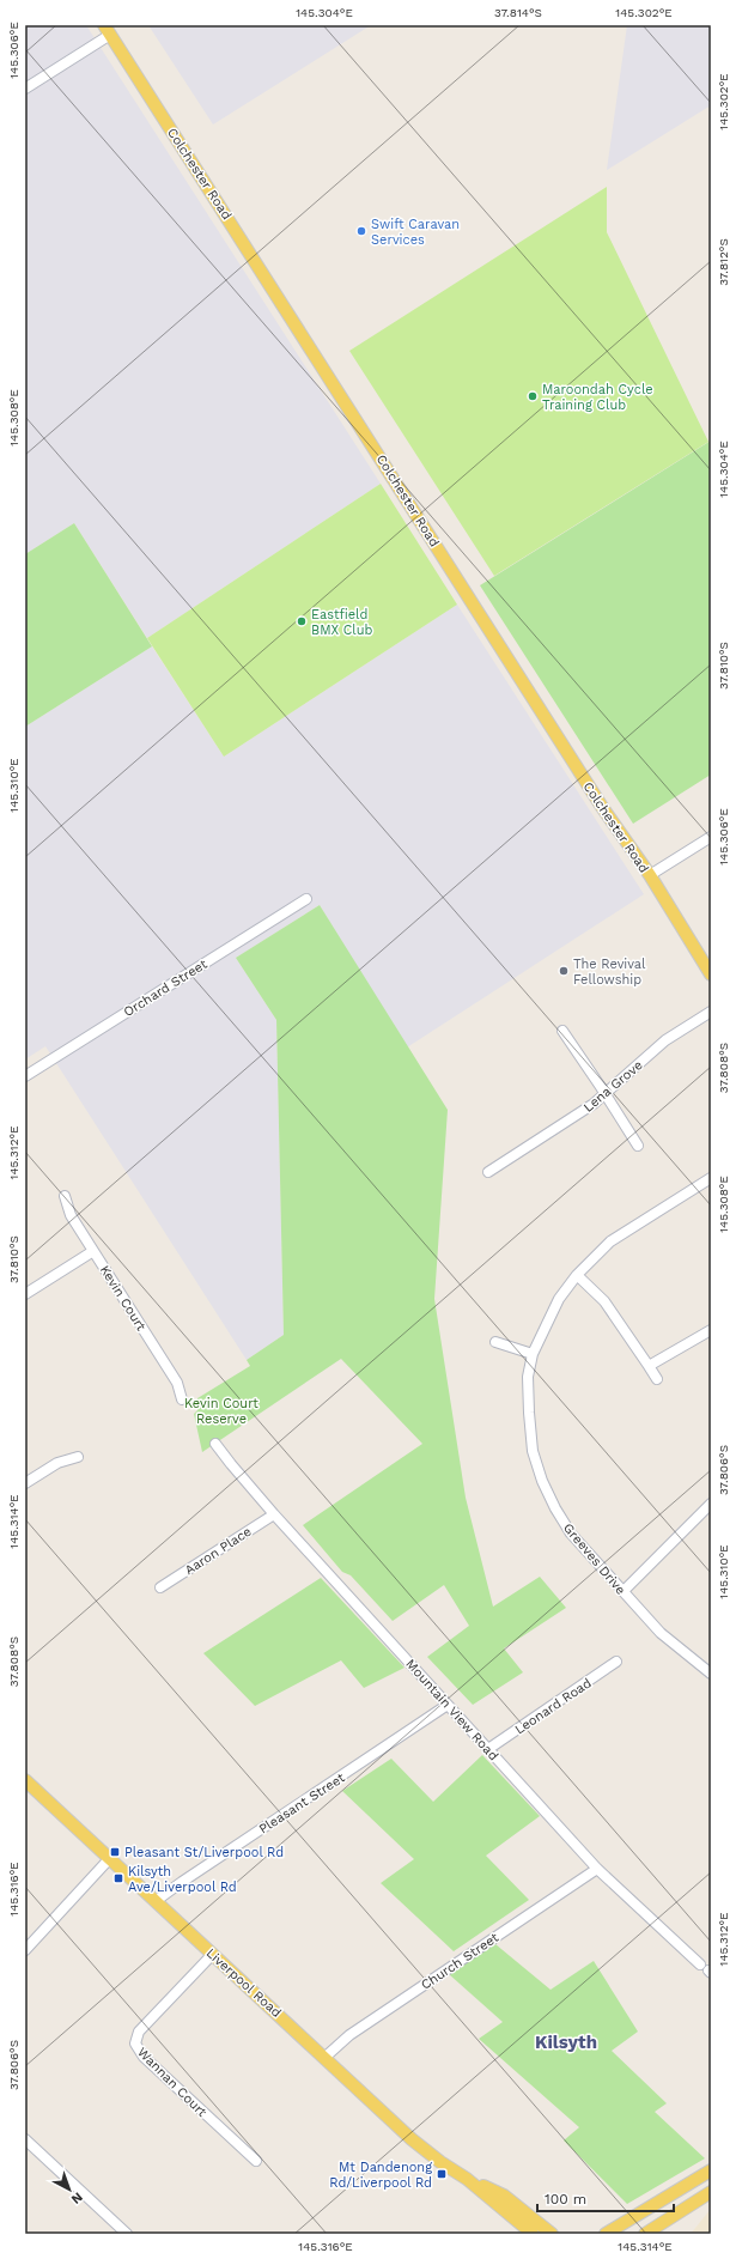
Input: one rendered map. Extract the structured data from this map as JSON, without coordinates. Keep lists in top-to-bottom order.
{
  "streets": {
    "main road": ["Colchester Road", "Liverpool Road"],
    "street": [
      "Orchard Street",
      "Lena Grove",
      "Kevin Court",
      "Aaron Place",
      "Greeves Drive",
      "Leonard Road",
      "Mountain View Road",
      "Pleasant Street",
      "Church Street",
      "Wannan Court"
    ]
  },
  "crossings": [
    ["Aaron Place", "Mountain View Road"],
    ["Leonard Road", "Mountain View Road"],
    ["Mountain View Road", "Pleasant Street"],
    ["Mountain View Road", "Church Street"],
    ["Pleasant Street", "Liverpool Road"],
    ["Church Street", "Liverpool Road"],
    ["Liverpool Road", "Wannan Court"]
  ],
  "districts": ["Kilsyth"],
  "parks": ["Kevin Court Reserve"],
  "places": {
    "other": [
      "Swift Caravan Services",
      "Maroondah Cycle Training Club",
      "Eastfield BMX Club",
      "The Revival Fellowship"
    ],
    "transit": ["Pleasant St/Liverpool Rd", "Kilsyth Ave/Liverpool Rd", "Mt Dandenong Rd/Liverpool Rd"]
  },
  "scale_bar": "100 m",
  "north": "bottom right",
  "coordinates": [
    "145.304°E",
    "37.814°S",
    "145.302°E",
    "145.306°E",
    "37.812°S",
    "145.308°E",
    "37.810°S",
    "145.310°E",
    "37.808°S",
    "145.312°E",
    "37.806°S",
    "145.314°E",
    "145.316°E"
  ]
}
